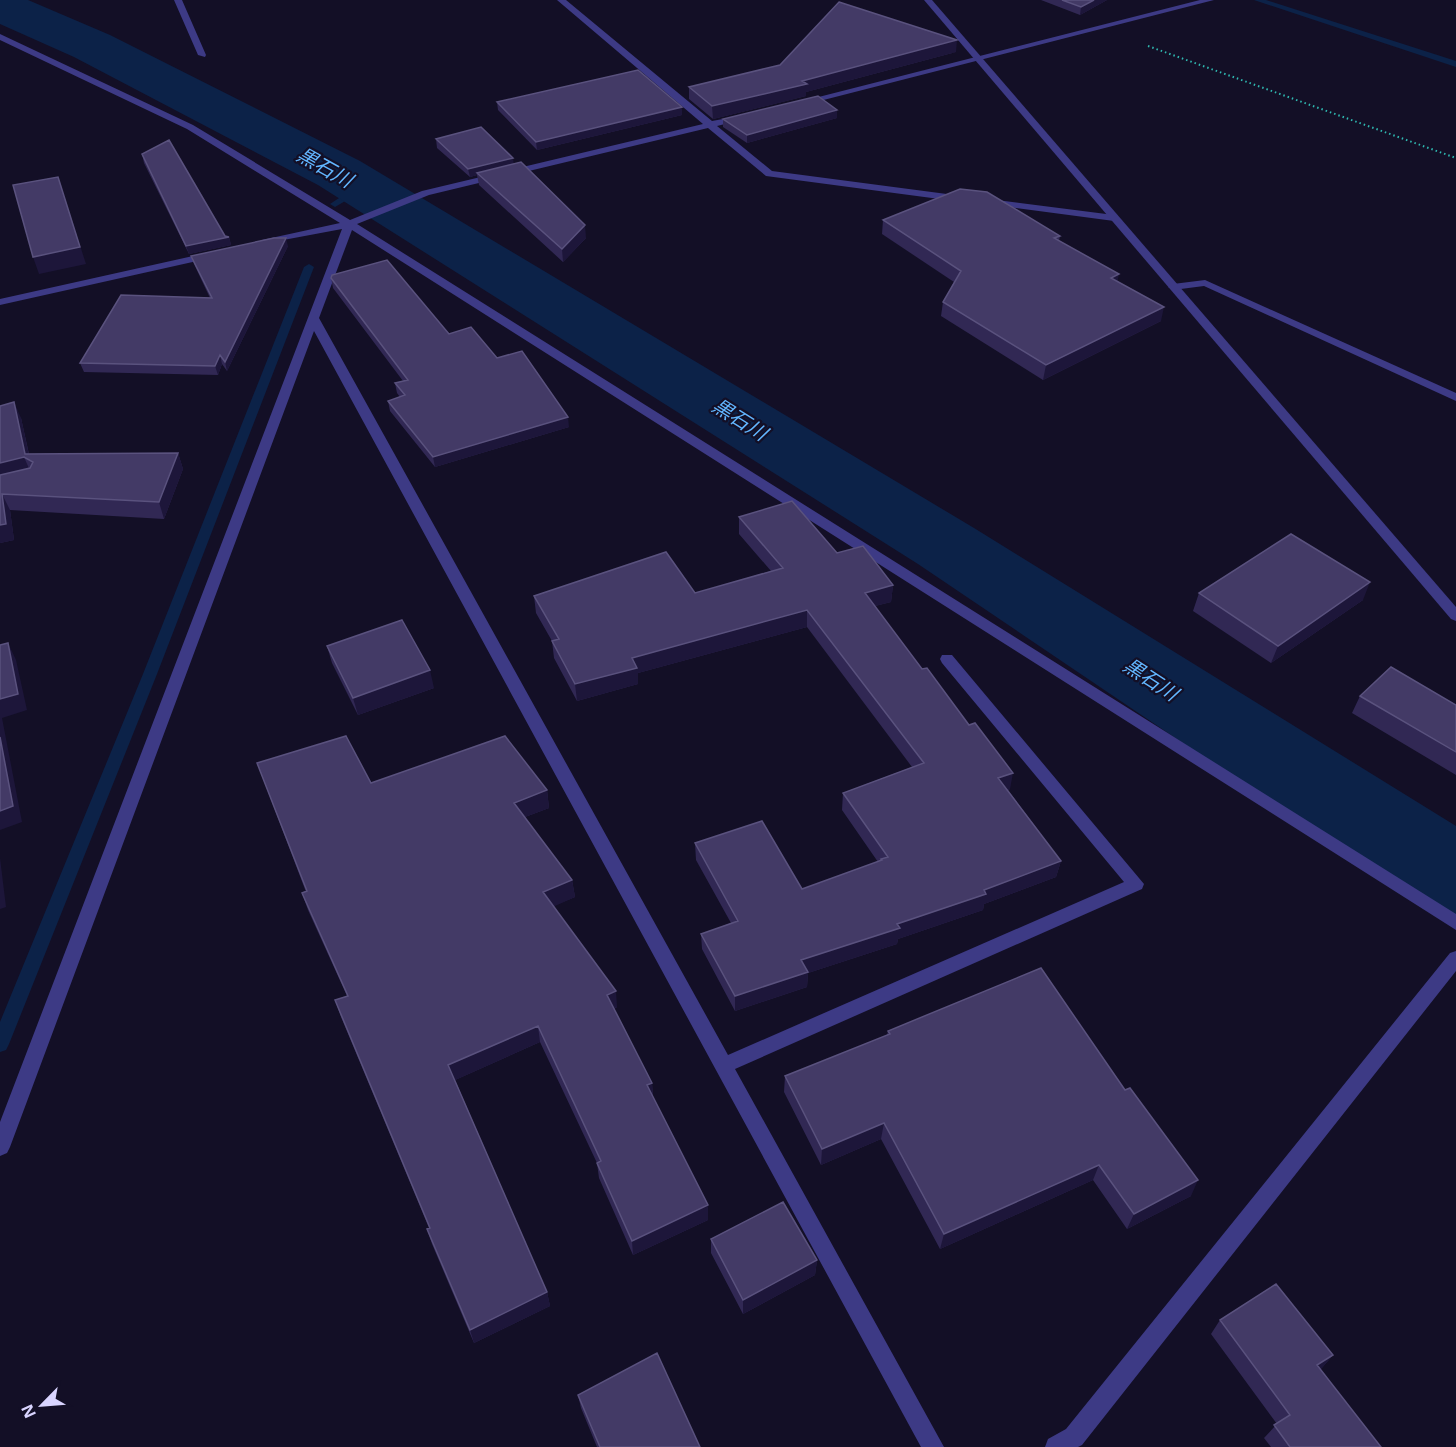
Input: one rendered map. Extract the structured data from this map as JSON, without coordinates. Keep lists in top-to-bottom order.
{
  "water": ["黒石川"],
  "north": "bottom left"
}
